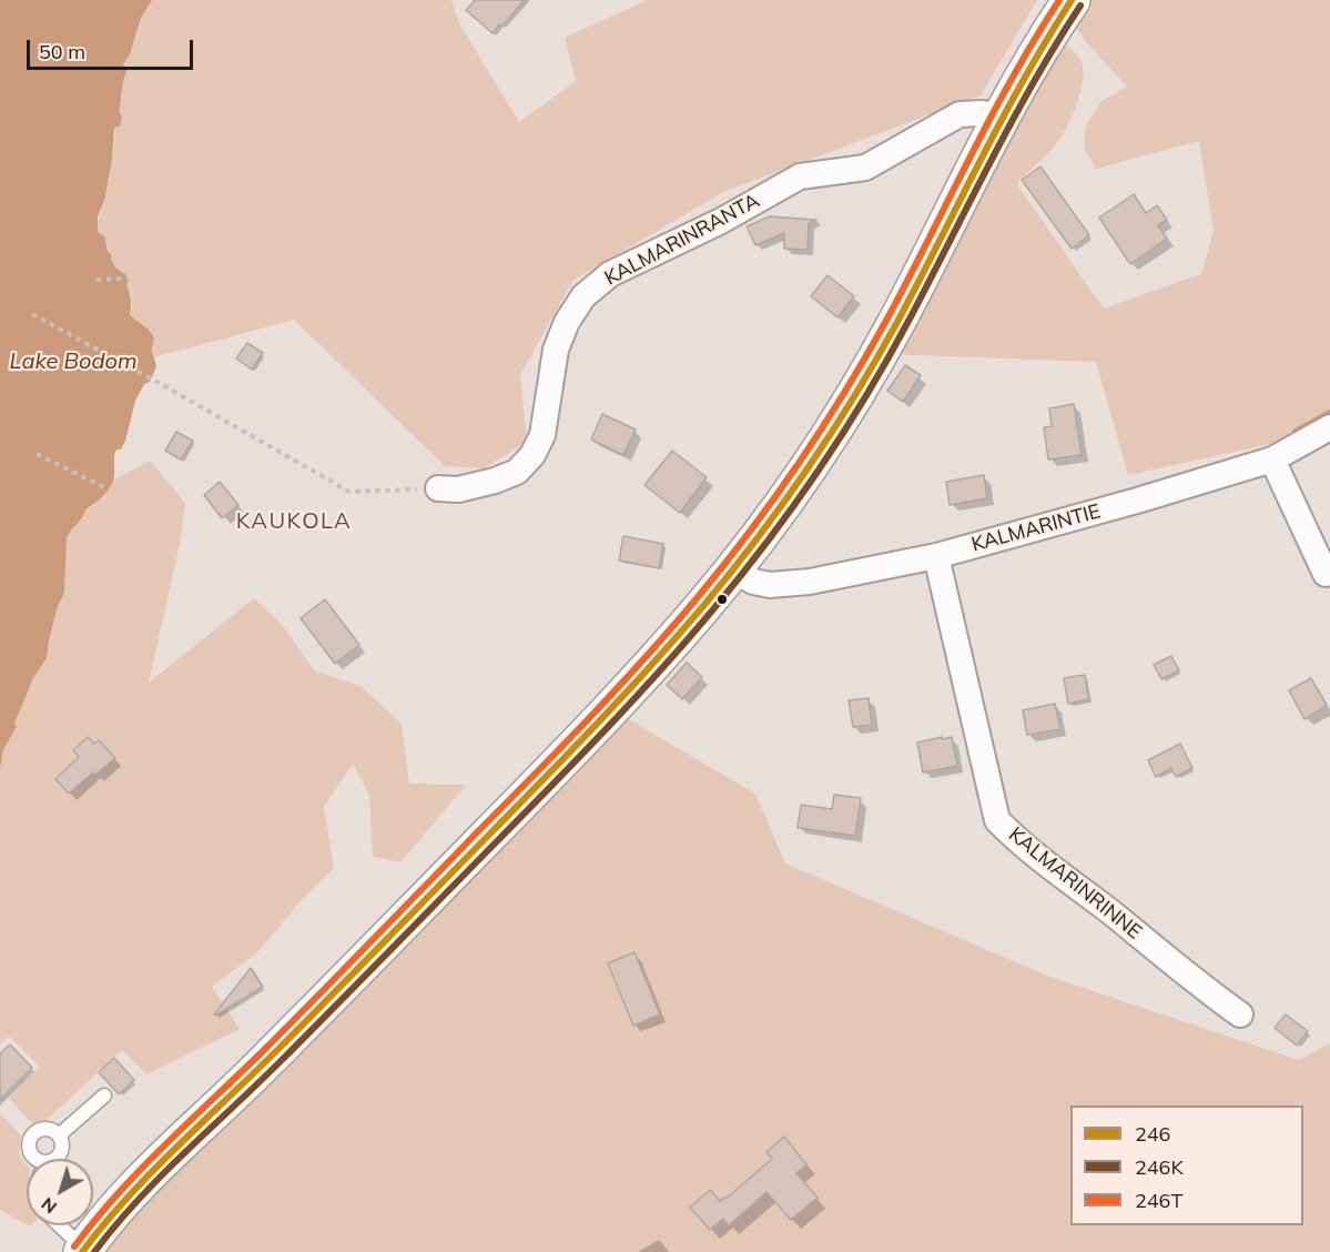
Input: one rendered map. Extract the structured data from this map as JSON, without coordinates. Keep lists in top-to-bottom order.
{
  "streets": {
    "street": ["KALMARINRANTA", "KALMARINTIE", "KALMARINRINNE"]
  },
  "crossings": [
    ["KALMARINTIE", "KALMARINRINNE"]
  ],
  "districts": ["KAUKOLA"],
  "water": ["Lake Bodom"],
  "lines": ["transit line 246", "transit line 246T", "transit line 246K"],
  "legend": ["246", "246K", "246T"],
  "scale_bar": "50 m",
  "north": "bottom left"
}
